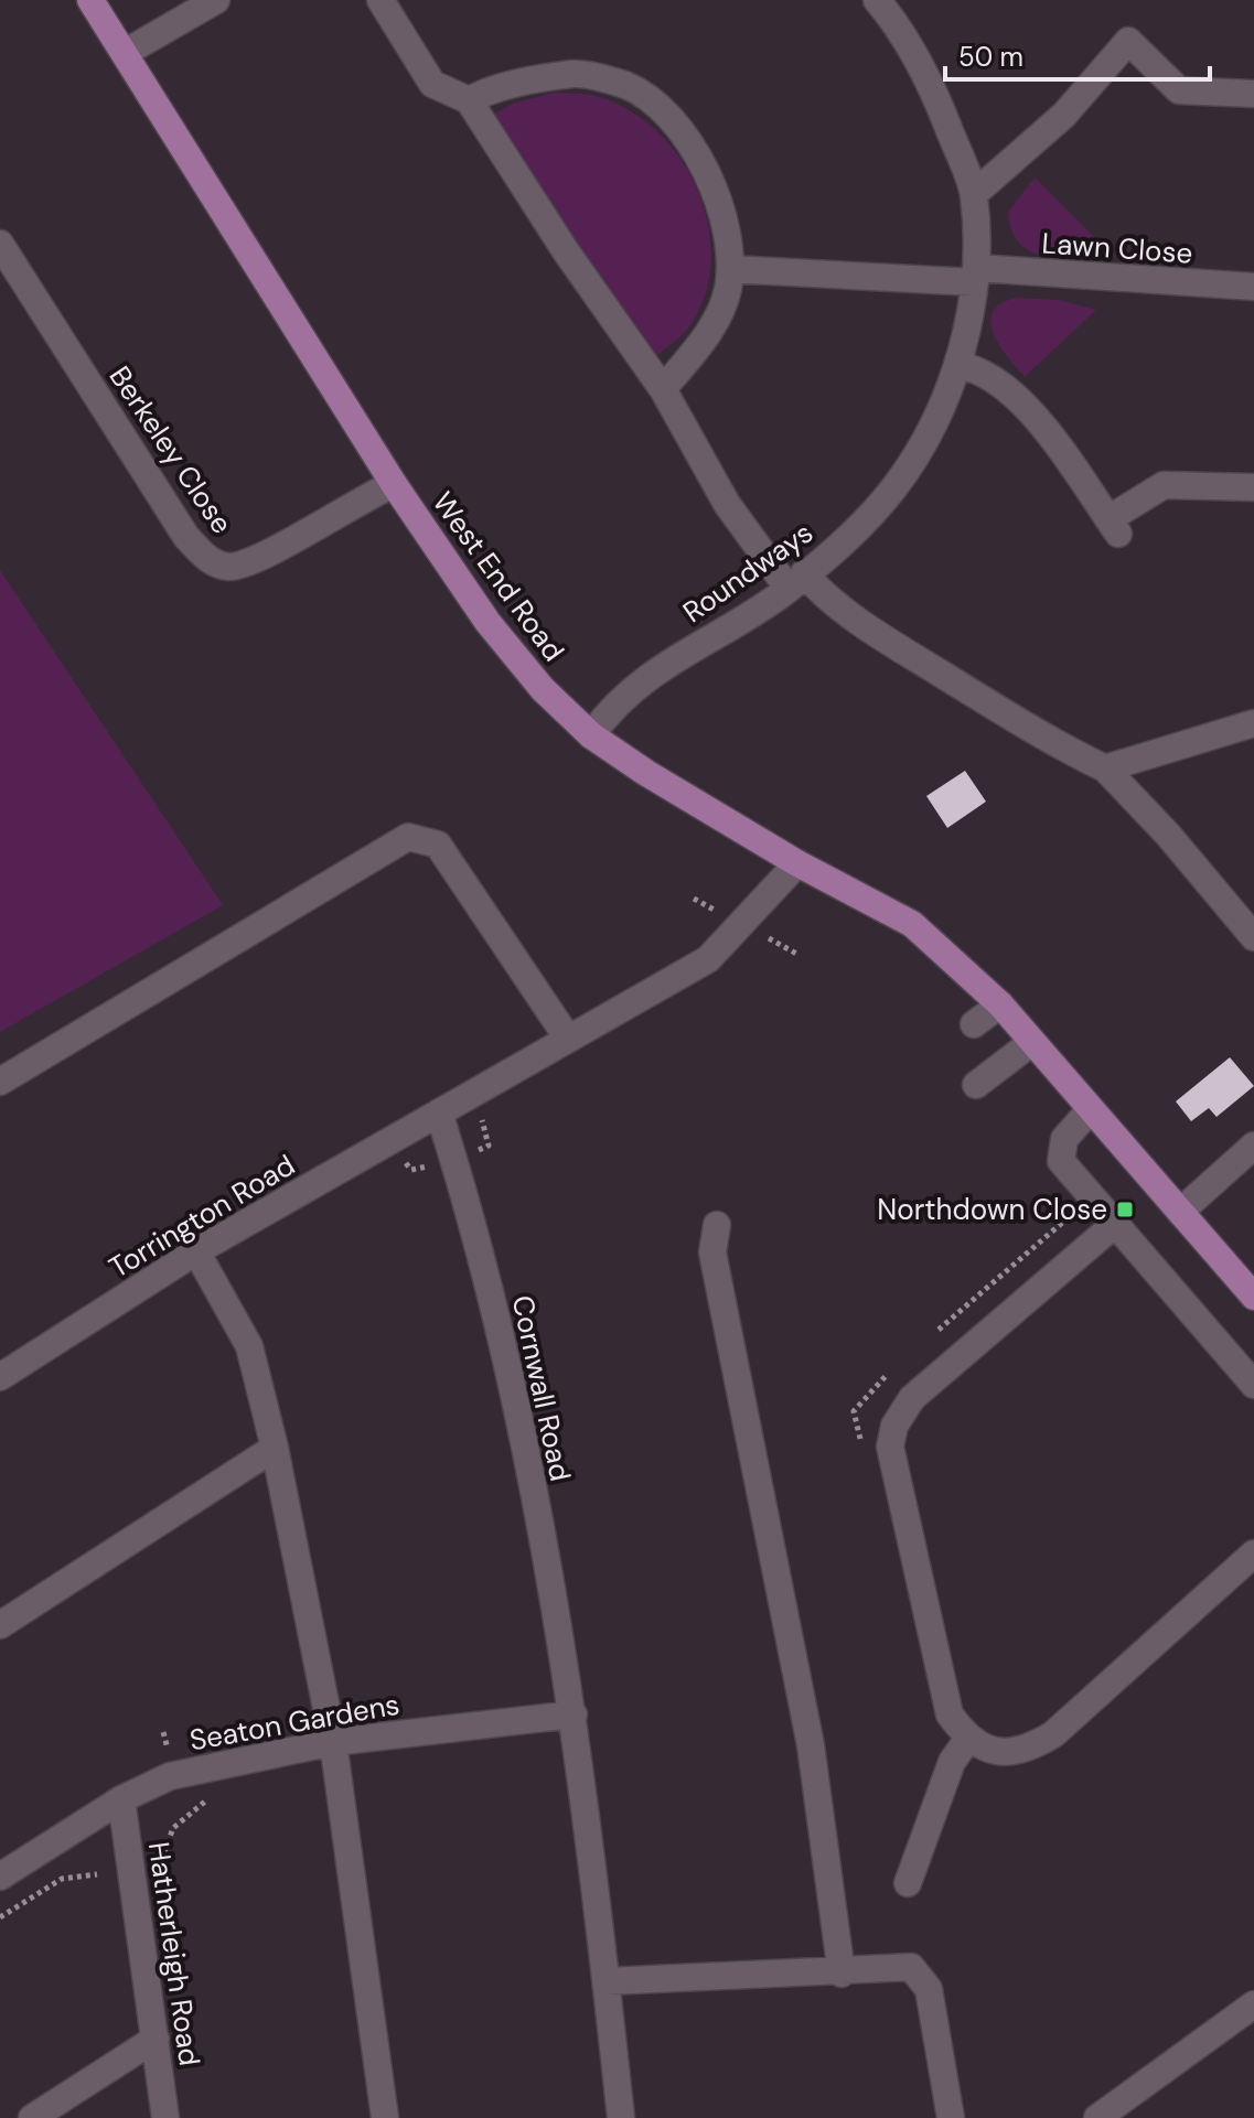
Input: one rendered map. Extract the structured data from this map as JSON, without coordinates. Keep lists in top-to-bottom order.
{
  "streets": {
    "main road": ["West End Road"],
    "street": [
      "Lawn Close",
      "Berkeley Close",
      "Roundways",
      "Torrington Road",
      "Cornwall Road",
      "Seaton Gardens",
      "Hatherleigh Road"
    ]
  },
  "crossings": [
    ["Lawn Close", "Roundways"],
    ["Berkeley Close", "West End Road"],
    ["Roundways", "West End Road"],
    ["Torrington Road", "Cornwall Road"],
    ["Cornwall Road", "Seaton Gardens"],
    ["Seaton Gardens", "Hatherleigh Road"]
  ],
  "places": {
    "transit": ["Northdown Close"]
  },
  "scale_bar": "50 m"
}
